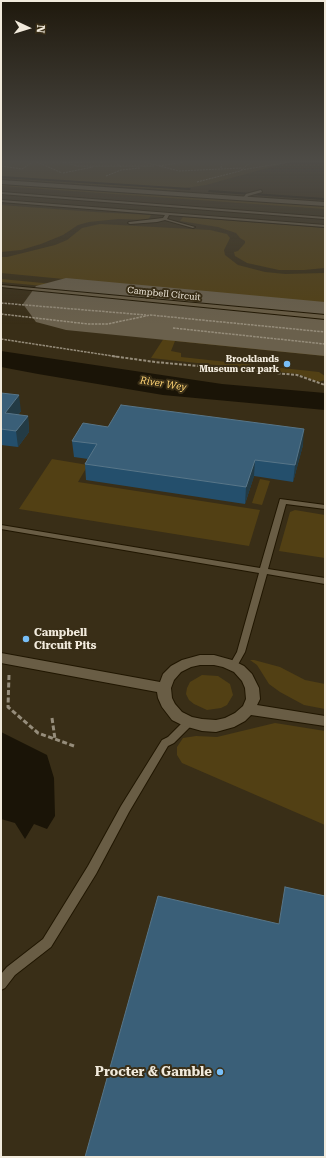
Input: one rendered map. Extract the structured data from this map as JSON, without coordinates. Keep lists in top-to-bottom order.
{
  "streets": {
    "lane": ["Campbell Circuit"]
  },
  "water": ["River Wey"],
  "places": ["Brooklands Museum car park", "Campbell Circuit Pits", "Procter & Gamble"],
  "north": "right"
}
